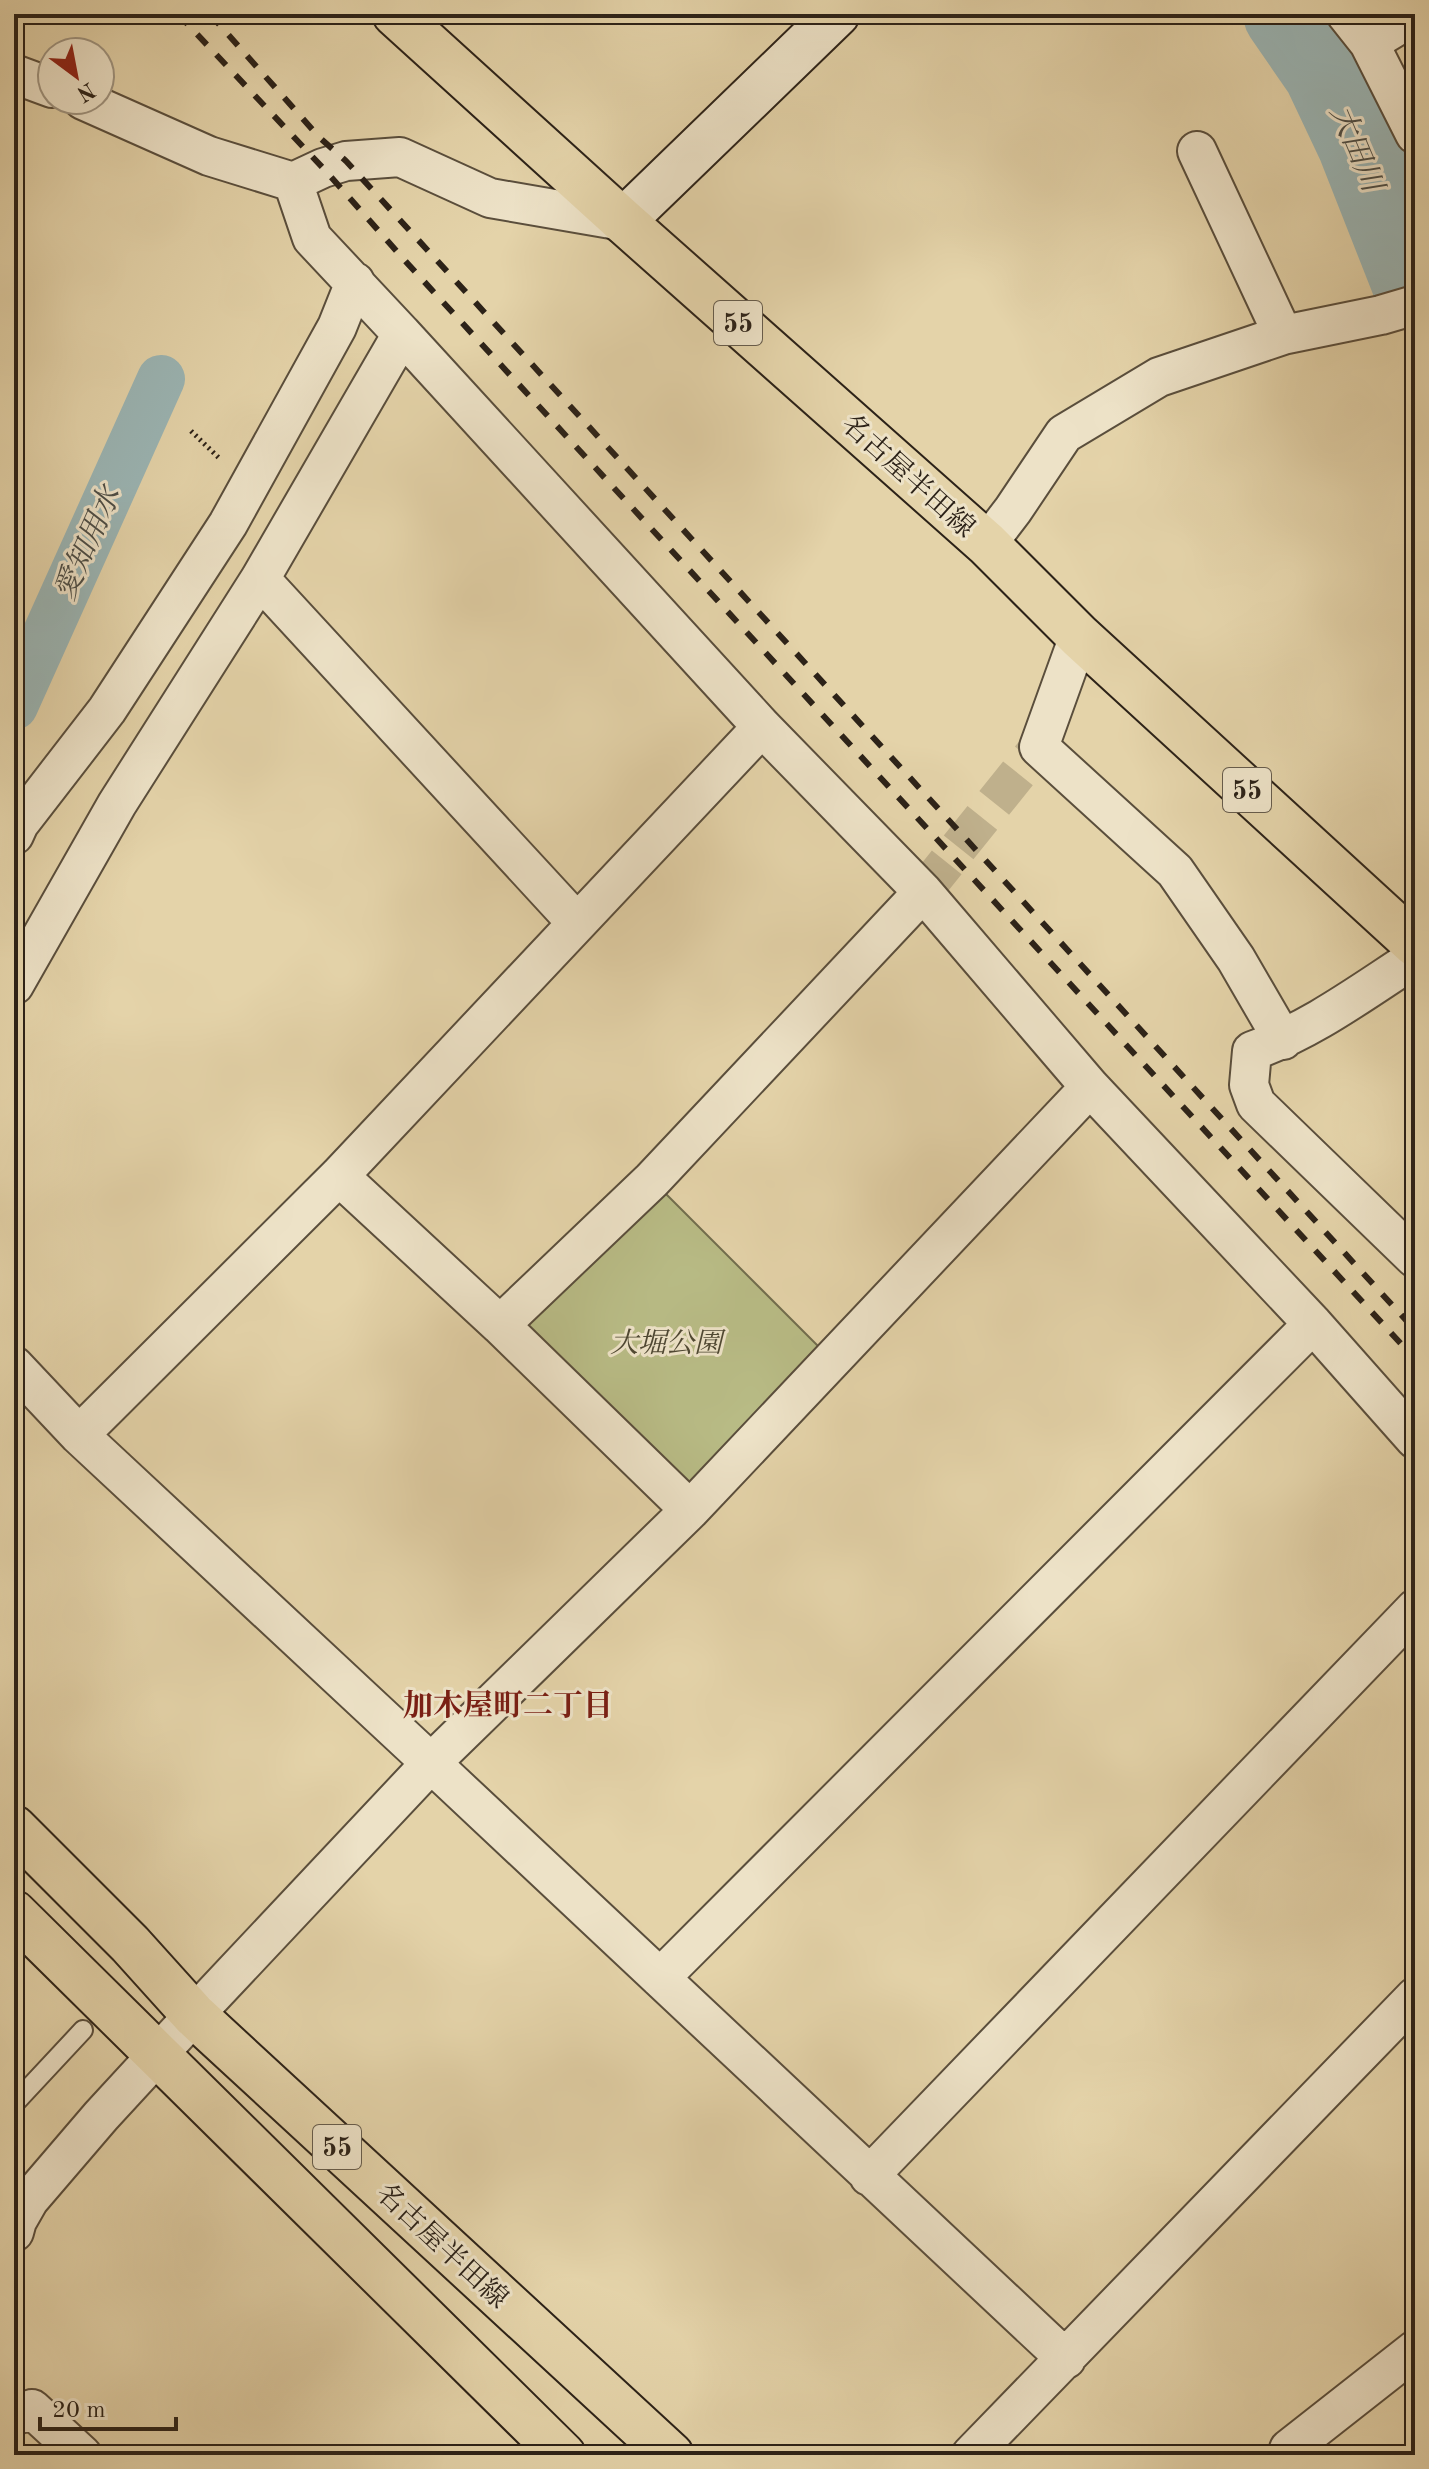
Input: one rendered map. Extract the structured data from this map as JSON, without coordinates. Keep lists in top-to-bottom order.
{
  "streets": {
    "main road": ["55", "名古屋半田線"]
  },
  "districts": ["加木屋町二丁目"],
  "water": ["大田川", "愛知用水"],
  "parks": ["大堀公園"],
  "scale_bar": "20 m",
  "north": "bottom right"
}
